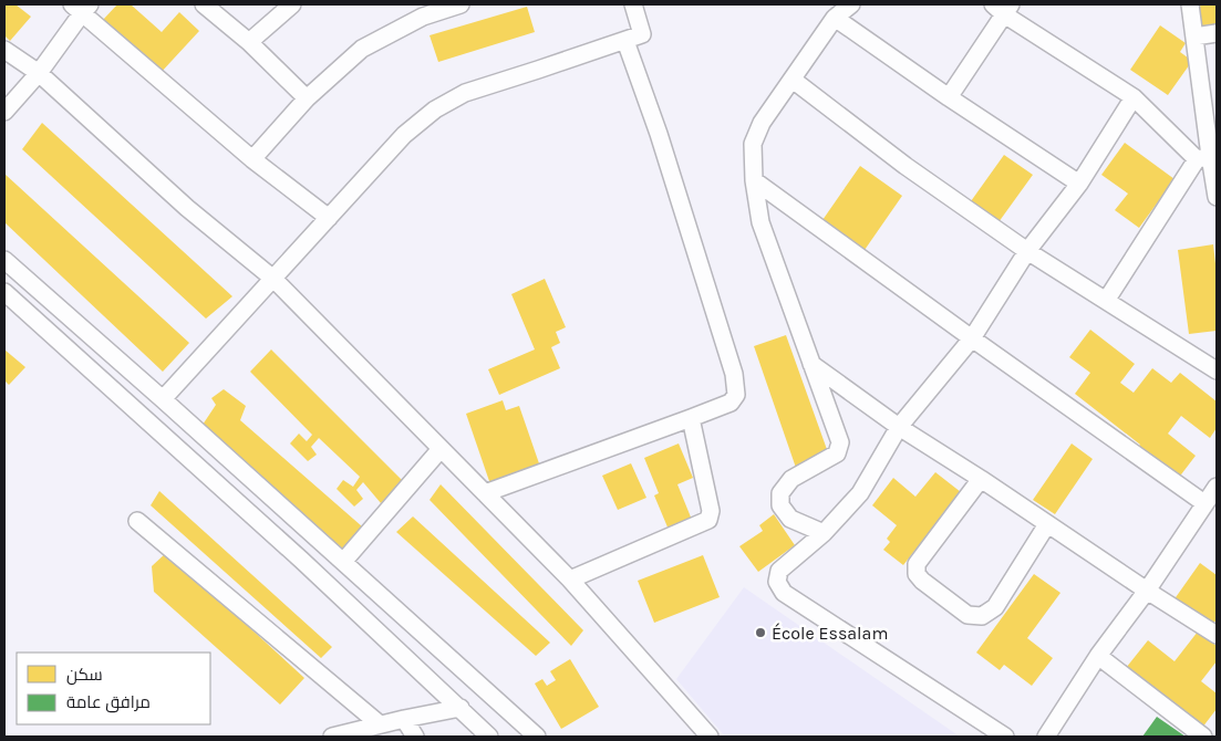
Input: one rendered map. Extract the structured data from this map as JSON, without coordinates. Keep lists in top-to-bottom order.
{
  "places": ["École Essalam"],
  "legend": ["سكن", "مرافق عامة"]
}
